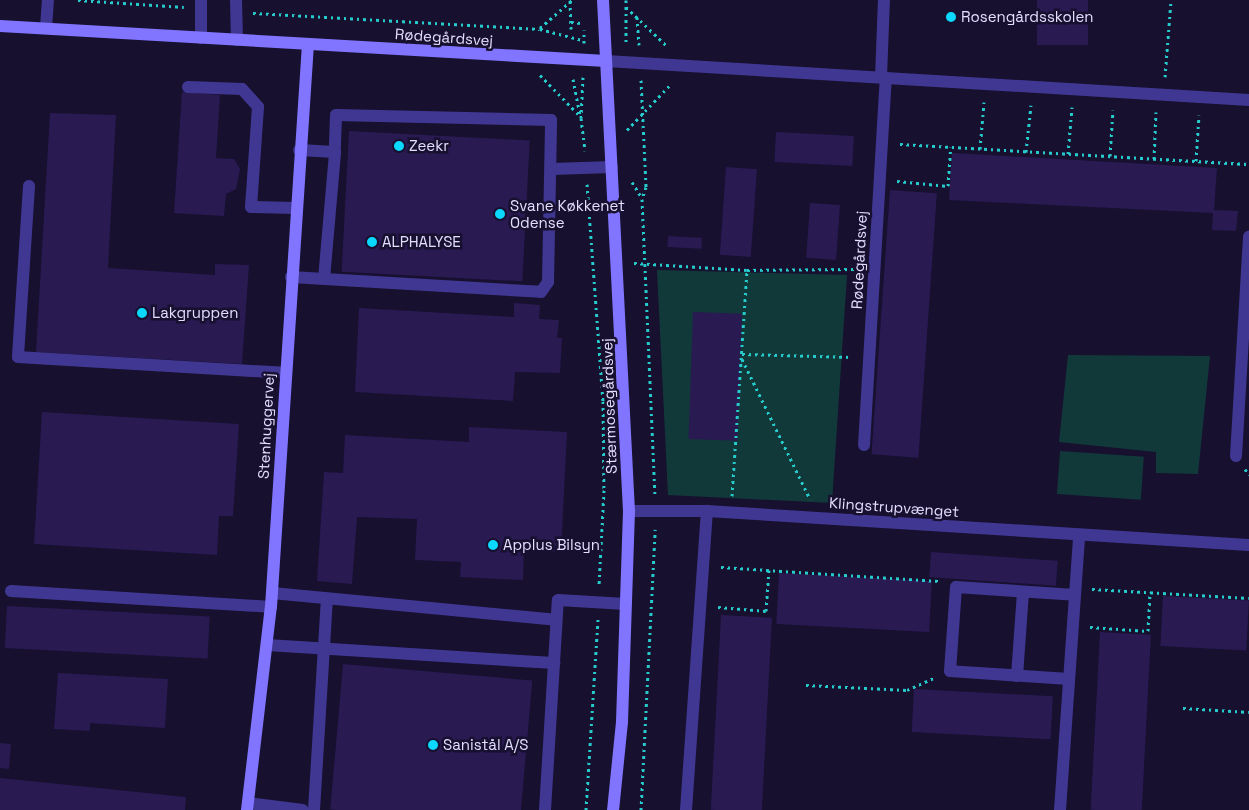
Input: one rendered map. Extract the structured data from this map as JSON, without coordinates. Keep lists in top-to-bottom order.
{
  "streets": {
    "street": [
      "Rødegårdsvej",
      "Stærmosegårdsvej",
      "Stenhuggervej",
      "Klingstrupvænget"
    ]
  },
  "crossings": [
    ["Rødegårdsvej", "Stærmosegårdsvej"],
    ["Rødegårdsvej", "Stenhuggervej"],
    ["Stærmosegårdsvej", "Klingstrupvænget"]
  ],
  "places": [
    "Rosengårdsskolen",
    "Zeekr",
    "Svane Køkkenet Odense",
    "ALPHALYSE",
    "Lakgruppen",
    "Applus Bilsyn",
    "Sanistål A/S"
  ]
}
